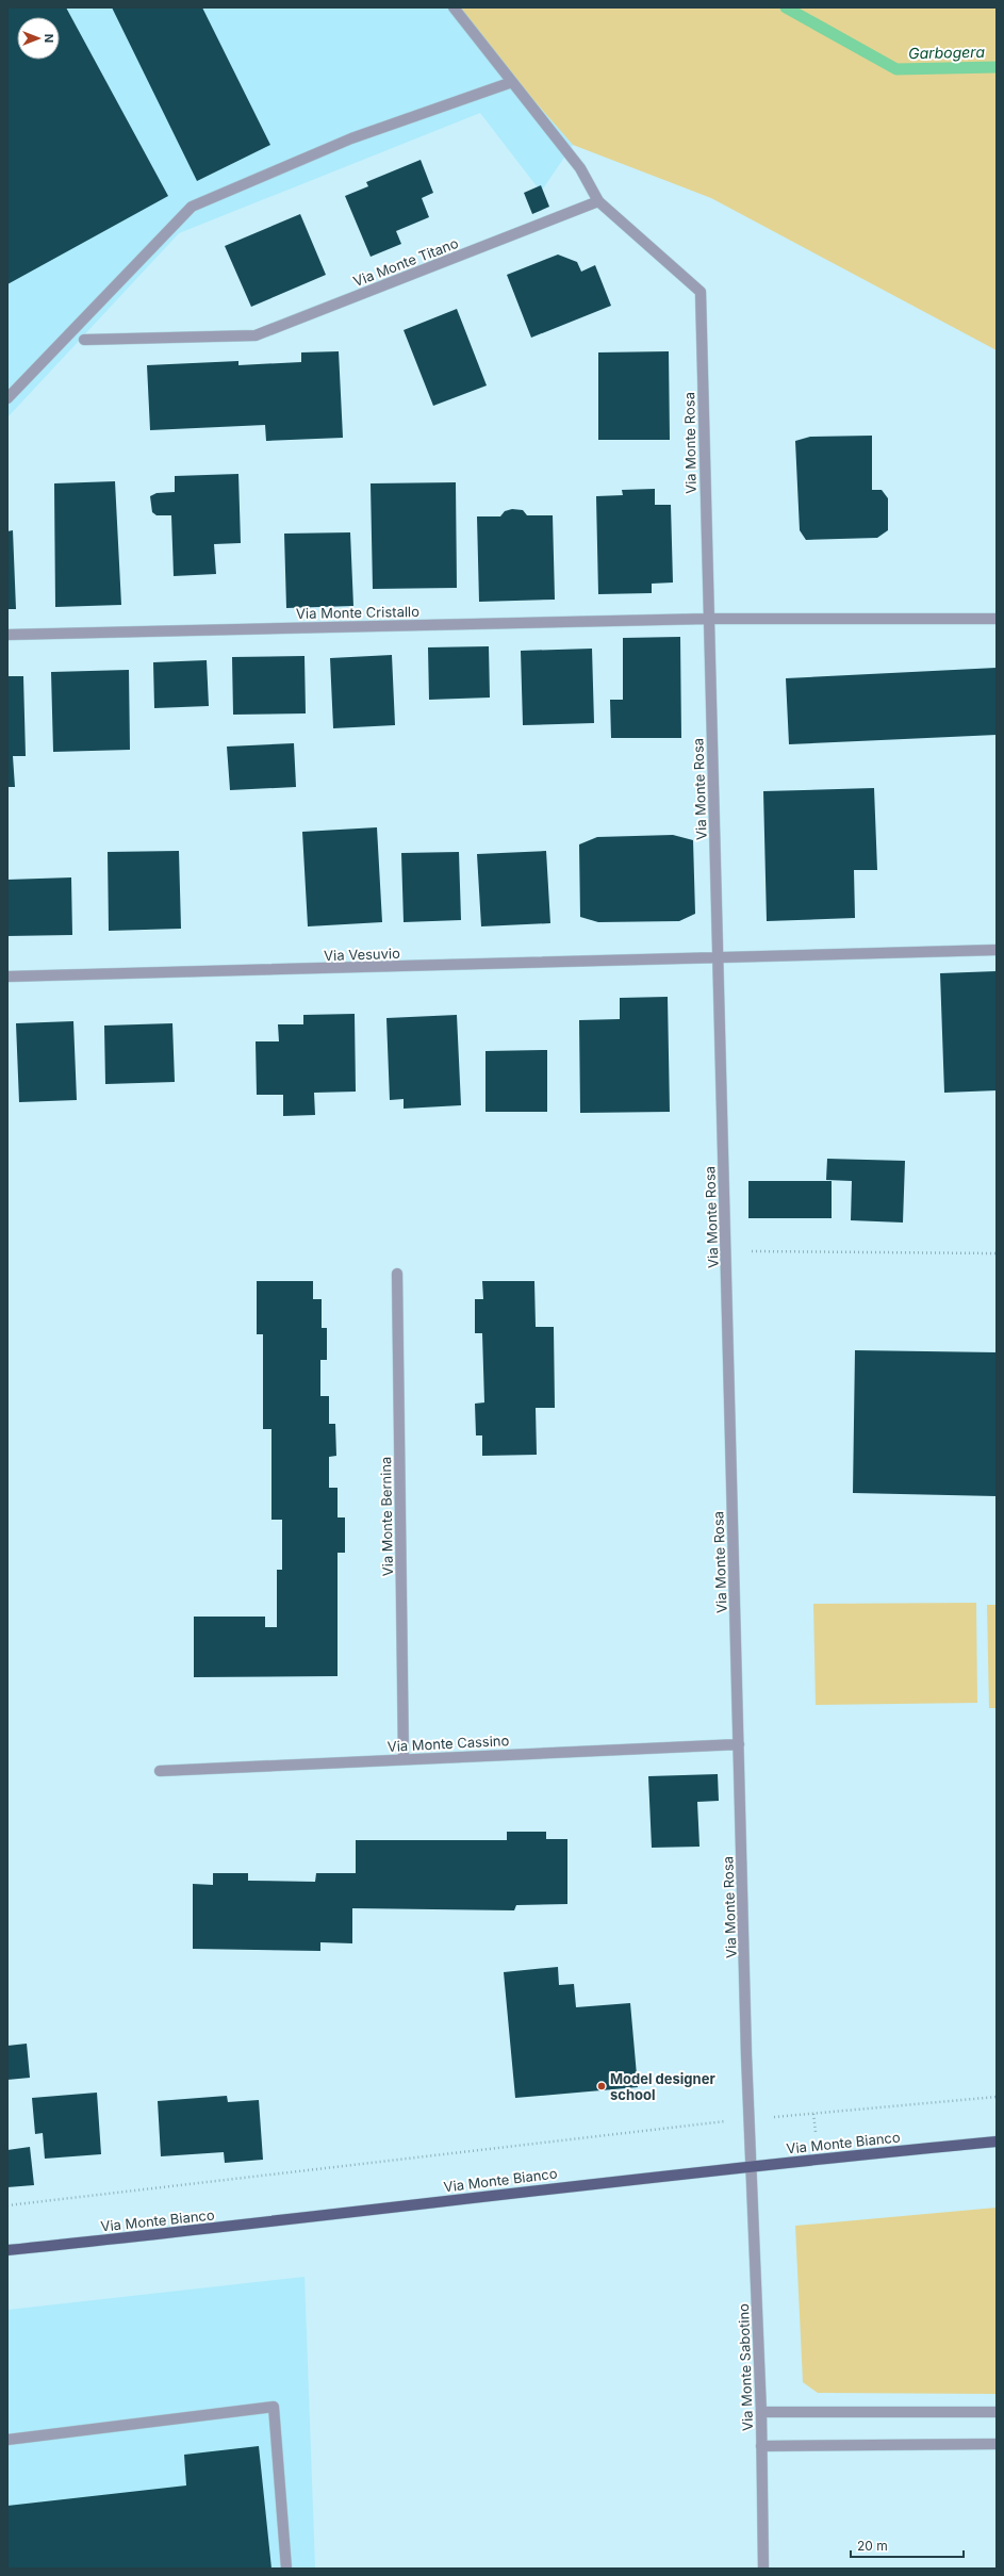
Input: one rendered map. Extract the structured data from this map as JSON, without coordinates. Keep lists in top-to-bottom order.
{
  "streets": {
    "main road": ["Via Monte Bianco"],
    "street": [
      "Via Monte Titano",
      "Via Monte Rosa",
      "Via Monte Cristallo",
      "Via Vesuvio",
      "Via Monte Bernina",
      "Via Monte Cassino",
      "Via Monte Sabotino"
    ]
  },
  "crossings": [
    ["Via Monte Titano", "Via Monte Rosa"],
    ["Via Monte Rosa", "Via Monte Cristallo"],
    ["Via Monte Rosa", "Via Vesuvio"],
    ["Via Monte Rosa", "Via Monte Cassino"],
    ["Via Monte Rosa", "Via Monte Bianco"],
    ["Via Monte Rosa", "Via Monte Sabotino"],
    ["Via Monte Bernina", "Via Monte Cassino"],
    ["Via Monte Bianco", "Via Monte Sabotino"]
  ],
  "water": ["Garbogera"],
  "places": ["Model designer school"],
  "scale_bar": "20 m",
  "north": "right"
}
